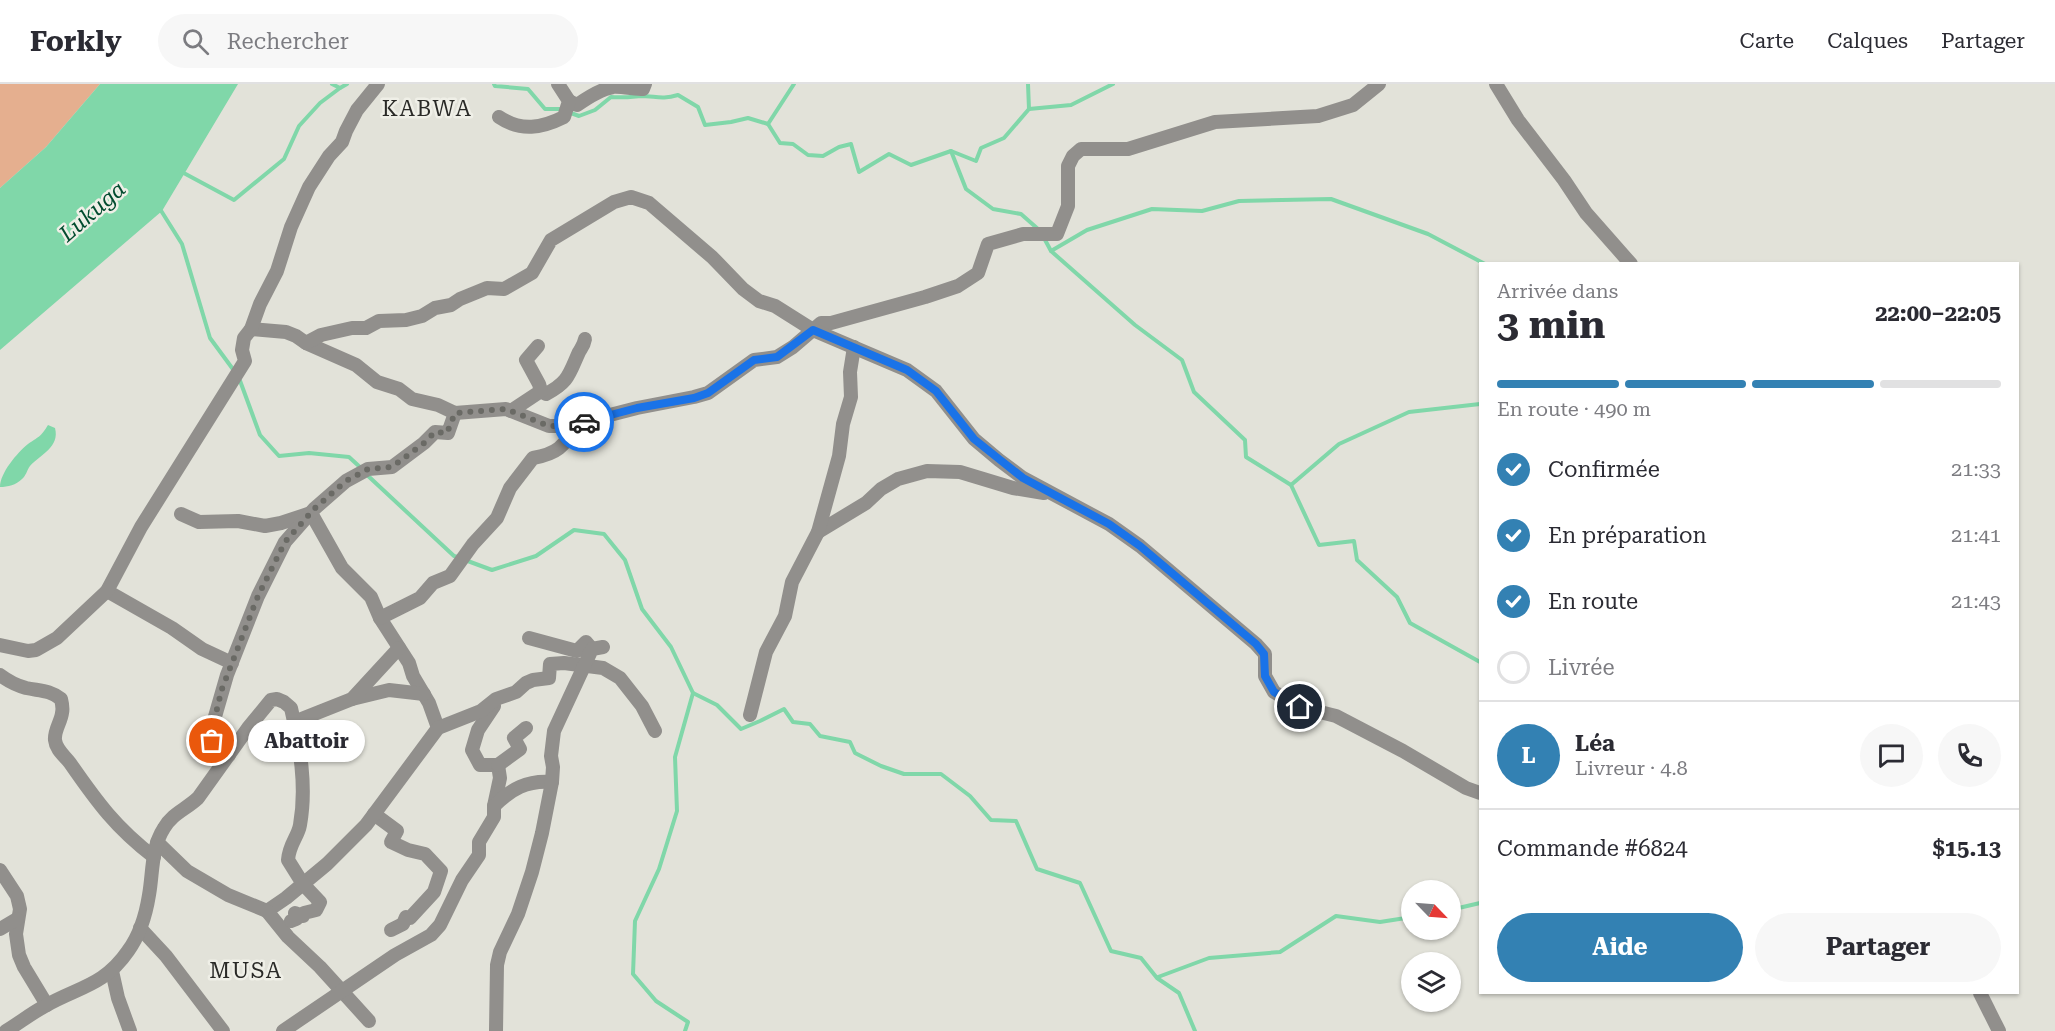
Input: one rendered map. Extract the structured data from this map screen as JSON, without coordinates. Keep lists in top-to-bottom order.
{
  "districts": ["KABWA", "MUSA"],
  "water": ["Lukuga"],
  "places": ["Abattoir"],
  "north": "bottom right",
  "page": {
    "header": "Forkly",
    "search": "Rechercher",
    "nav": ["Carte", "Calques", "Partager"],
    "heading": ["3 min", "Arrivée dans", "22:00–22:05"],
    "panel": [
      "Léa",
      "Livreur · 4.8",
      "Commande #6824",
      "$15.13"
    ],
    "bar": "En route · 490 m",
    "list": [
      ["Confirmée", "21:33"],
      ["En préparation", "21:41"],
      ["En route", "21:43"],
      "Livrée"
    ],
    "bubble": "Abattoir",
    "round": "L",
    "buttons": ["Aide", "Partager"]
  }
}
